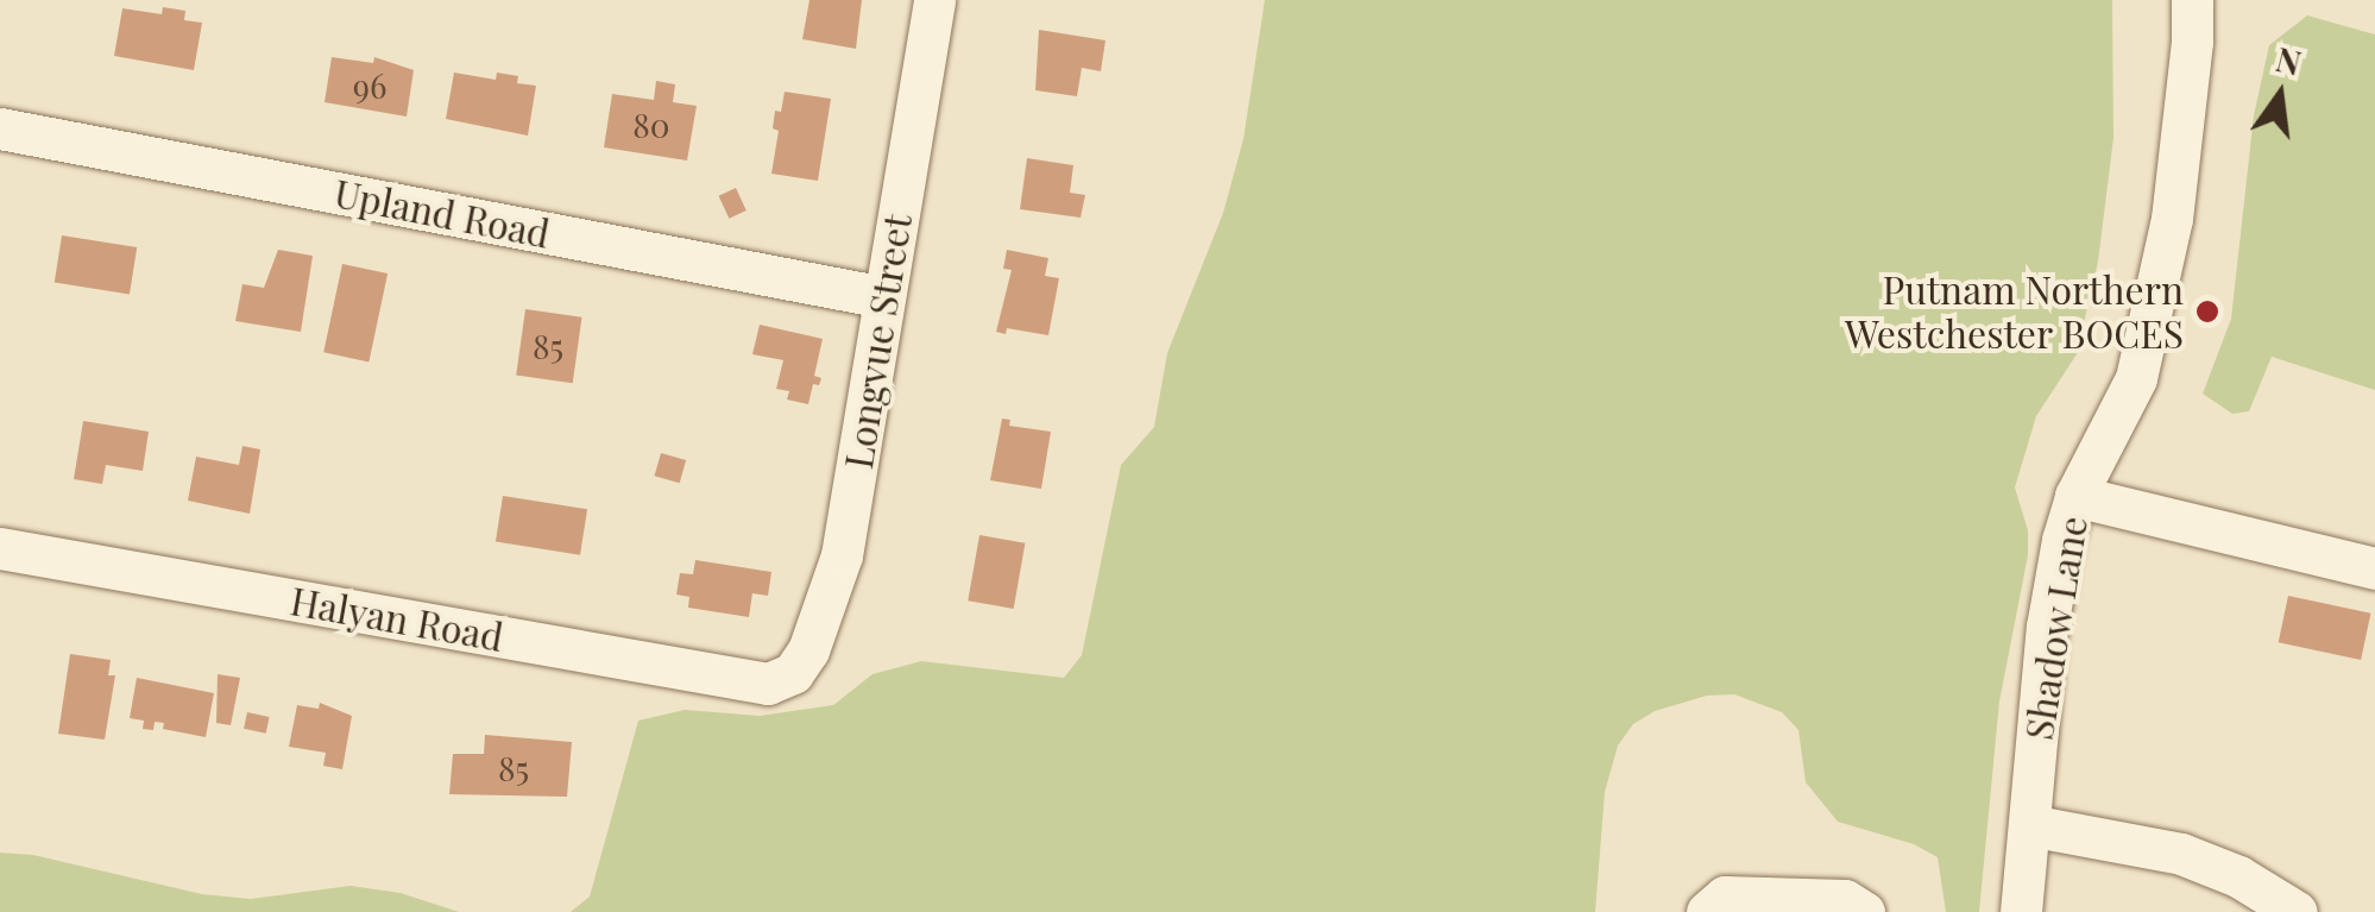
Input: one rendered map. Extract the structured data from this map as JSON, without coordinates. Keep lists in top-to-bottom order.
{
  "streets": {
    "street": [
      "Upland Road",
      "Longvue Street",
      "Halyan Road",
      "Shadow Lane"
    ]
  },
  "crossings": [
    ["Upland Road", "Longvue Street"],
    ["Longvue Street", "Halyan Road"]
  ],
  "places": ["Putnam Northern Westchester BOCES"],
  "house_numbers": [
    "96",
    "80",
    "85",
    "85"
  ],
  "north": "top"
}
